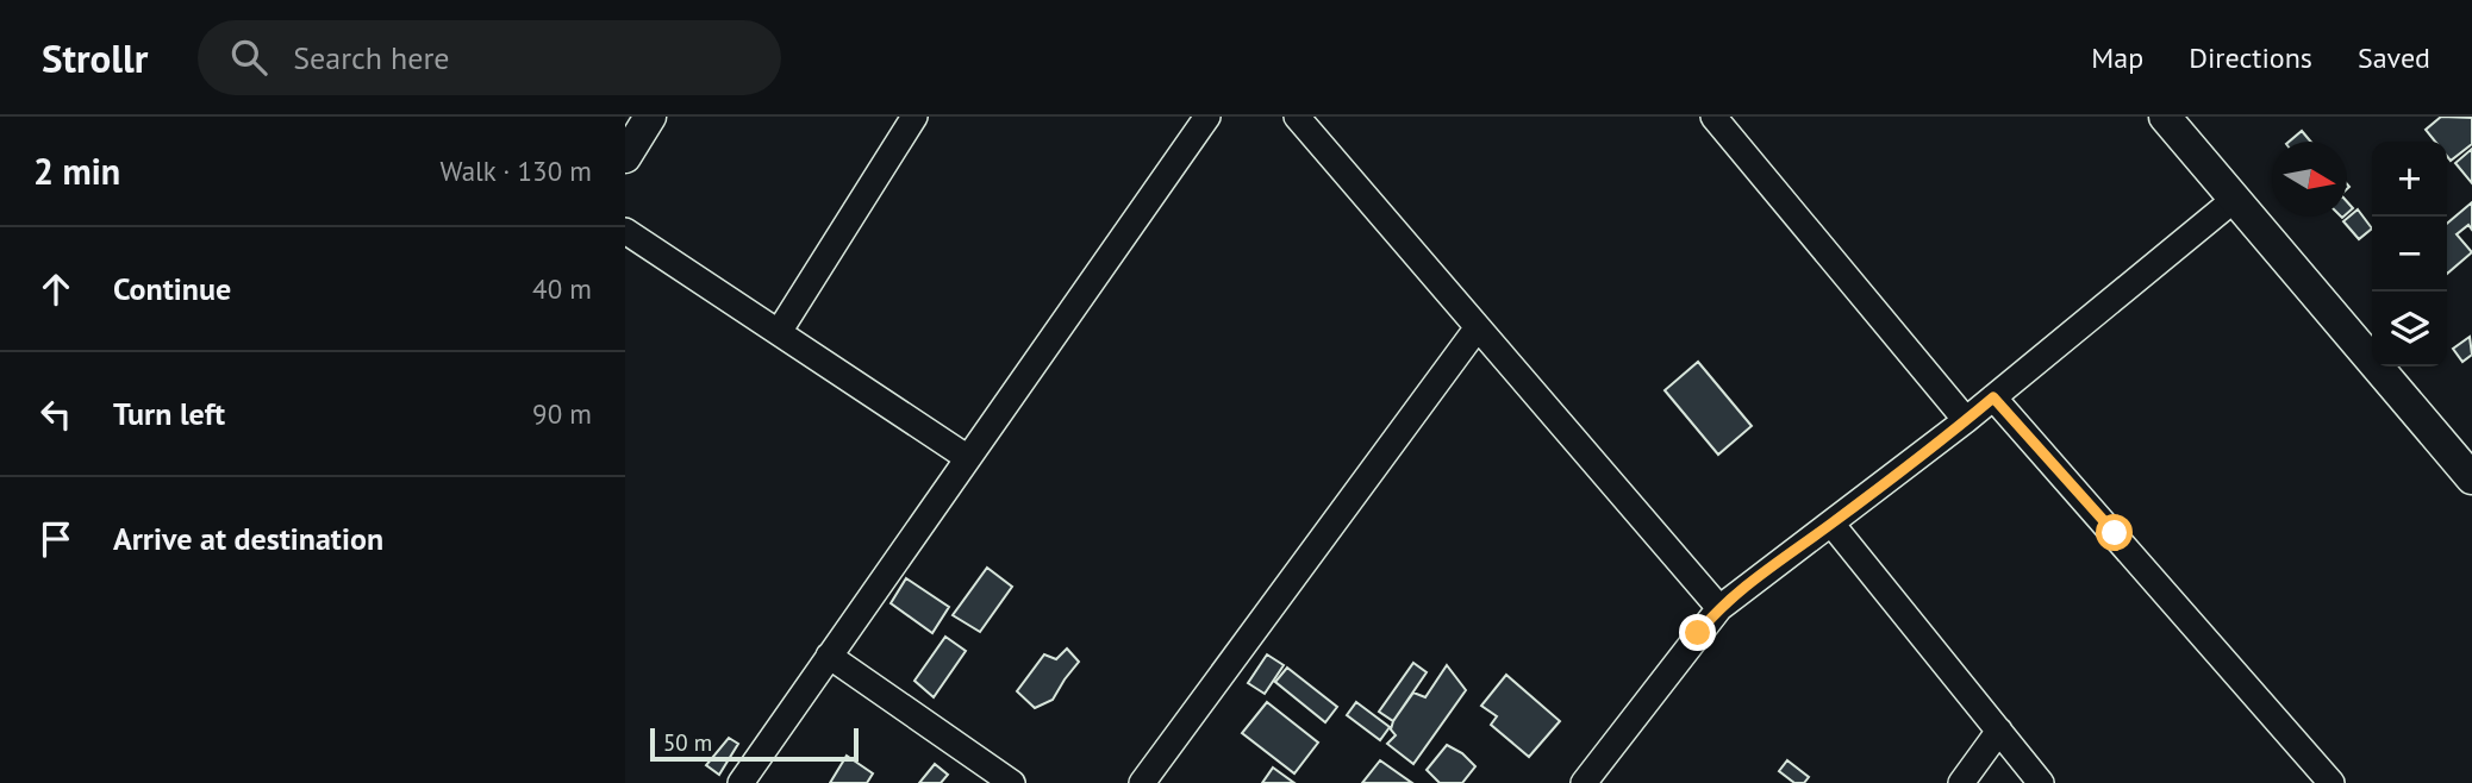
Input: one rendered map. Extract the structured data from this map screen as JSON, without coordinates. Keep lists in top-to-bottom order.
{
  "scale_bar": "50 m",
  "north": "right",
  "page": {
    "header": "Strollr",
    "search": "Search here",
    "nav": ["Map", "Directions", "Saved"],
    "heading": ["2 min", "Walk · 130 m"],
    "map_buttons": ["+", "−"],
    "list": [
      ["Continue", "40 m"],
      ["Turn left", "90 m"],
      "Arrive at destination"
    ],
    "scale": "50 m"
  }
}
